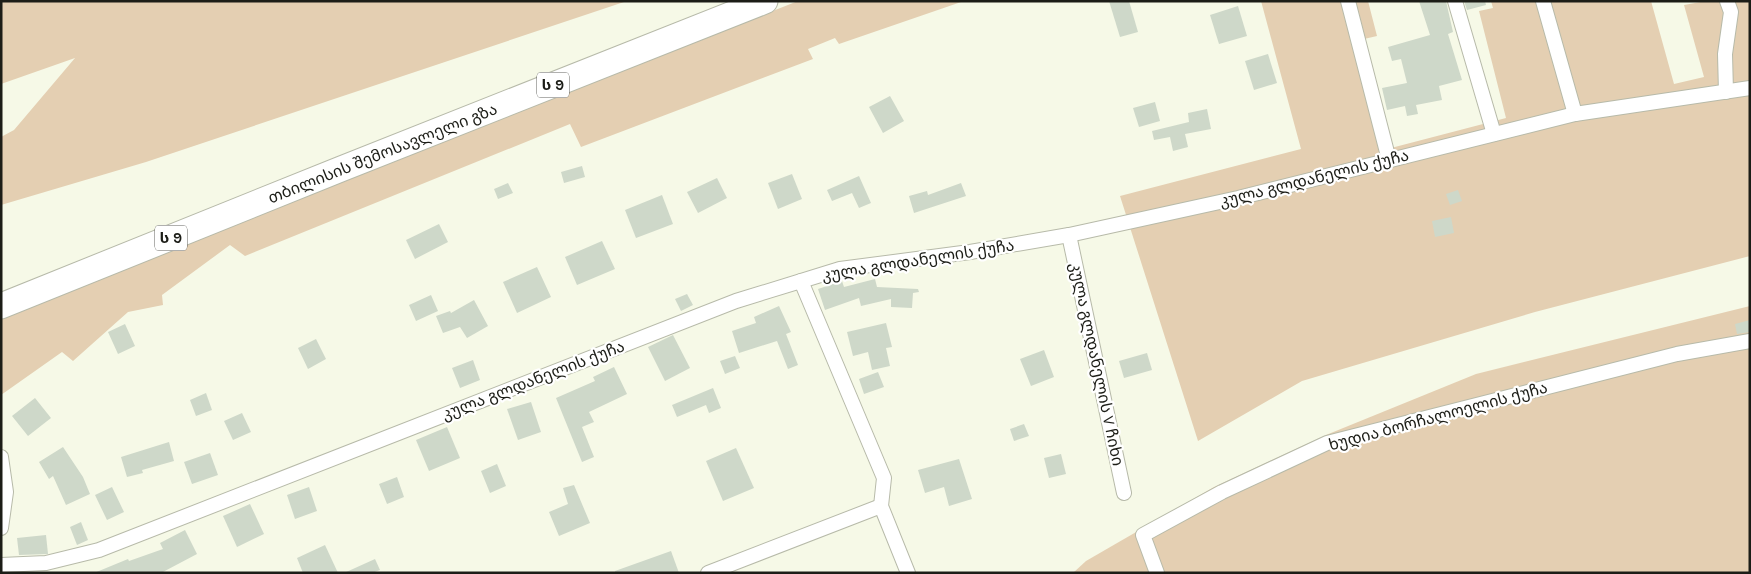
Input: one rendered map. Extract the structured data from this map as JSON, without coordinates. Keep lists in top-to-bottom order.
{
  "streets": {
    "highway": ["ს 9", "თბილისის შემოსავლელი გზა"],
    "street": ["კულა გლდანელის ქუჩა", "კულა გლდანელის V ჩიხი", "ხუდია ბორჩალოელის ქუჩა"]
  },
  "crossings": [
    ["კულა გლდანელის ქუჩა", "კულა გლდანელის V ჩიხი"]
  ]
}
